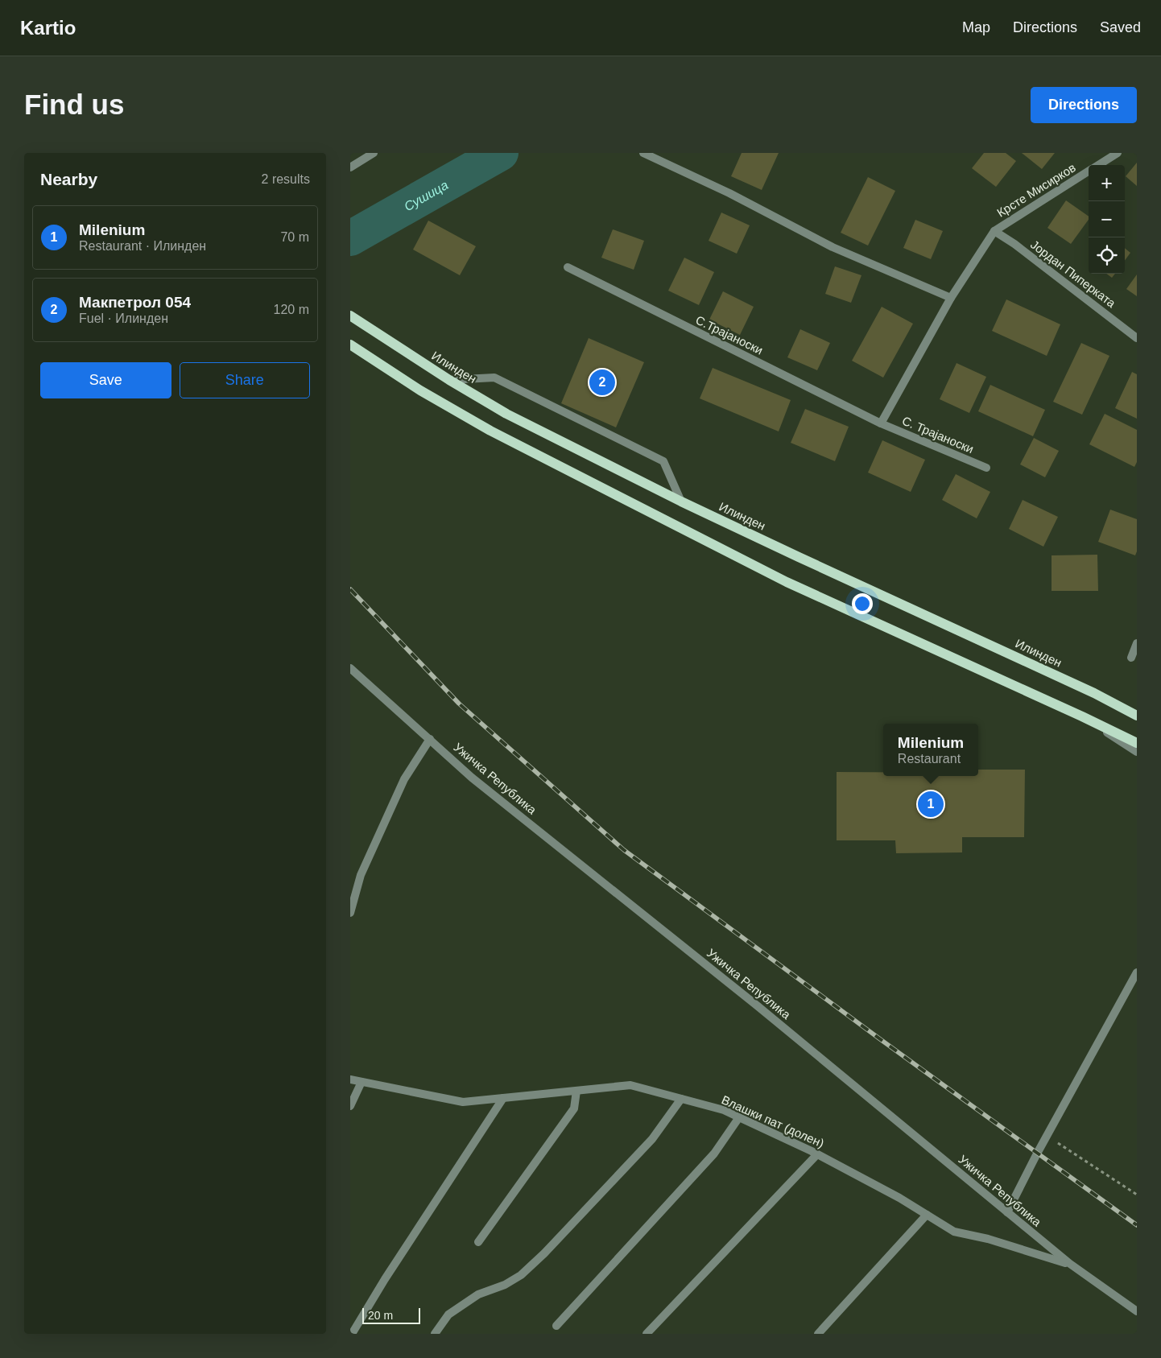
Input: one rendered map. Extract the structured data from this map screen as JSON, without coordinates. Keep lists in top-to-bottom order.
{
  "streets": {
    "main road": ["Илинден"],
    "street": [
      "Крсте Мисирков",
      "Јордан Пиперката",
      "С.Трајаноски",
      "С. Трајаноски",
      "Ужичка Република",
      "Влашки пат (долен)"
    ]
  },
  "crossings": [
    ["Крсте Мисирков", "Јордан Пиперката"],
    ["С.Трајаноски", "С. Трајаноски"],
    ["Ужичка Република", "Влашки пат (долен)"]
  ],
  "water": ["Сушица"],
  "scale_bar": "20 m",
  "page": {
    "header": "Kartio",
    "nav": ["Map", "Directions", "Saved"],
    "buttons": [
      "Directions",
      ["Save", "Share"]
    ],
    "title": "Find us",
    "heading": ["Nearby", "2 results"],
    "map_buttons": ["+", "−"],
    "list": [
      {
        "mark": "1",
        "name": "Milenium",
        "note": "Restaurant · Илинден",
        "value": "70 m"
      },
      {
        "mark": "2",
        "name": "Макпетрол 054",
        "note": "Fuel · Илинден",
        "value": "120 m"
      }
    ],
    "pins": ["2", "1"],
    "popup": ["Milenium", "Restaurant"],
    "scale": "20 m"
  }
}
